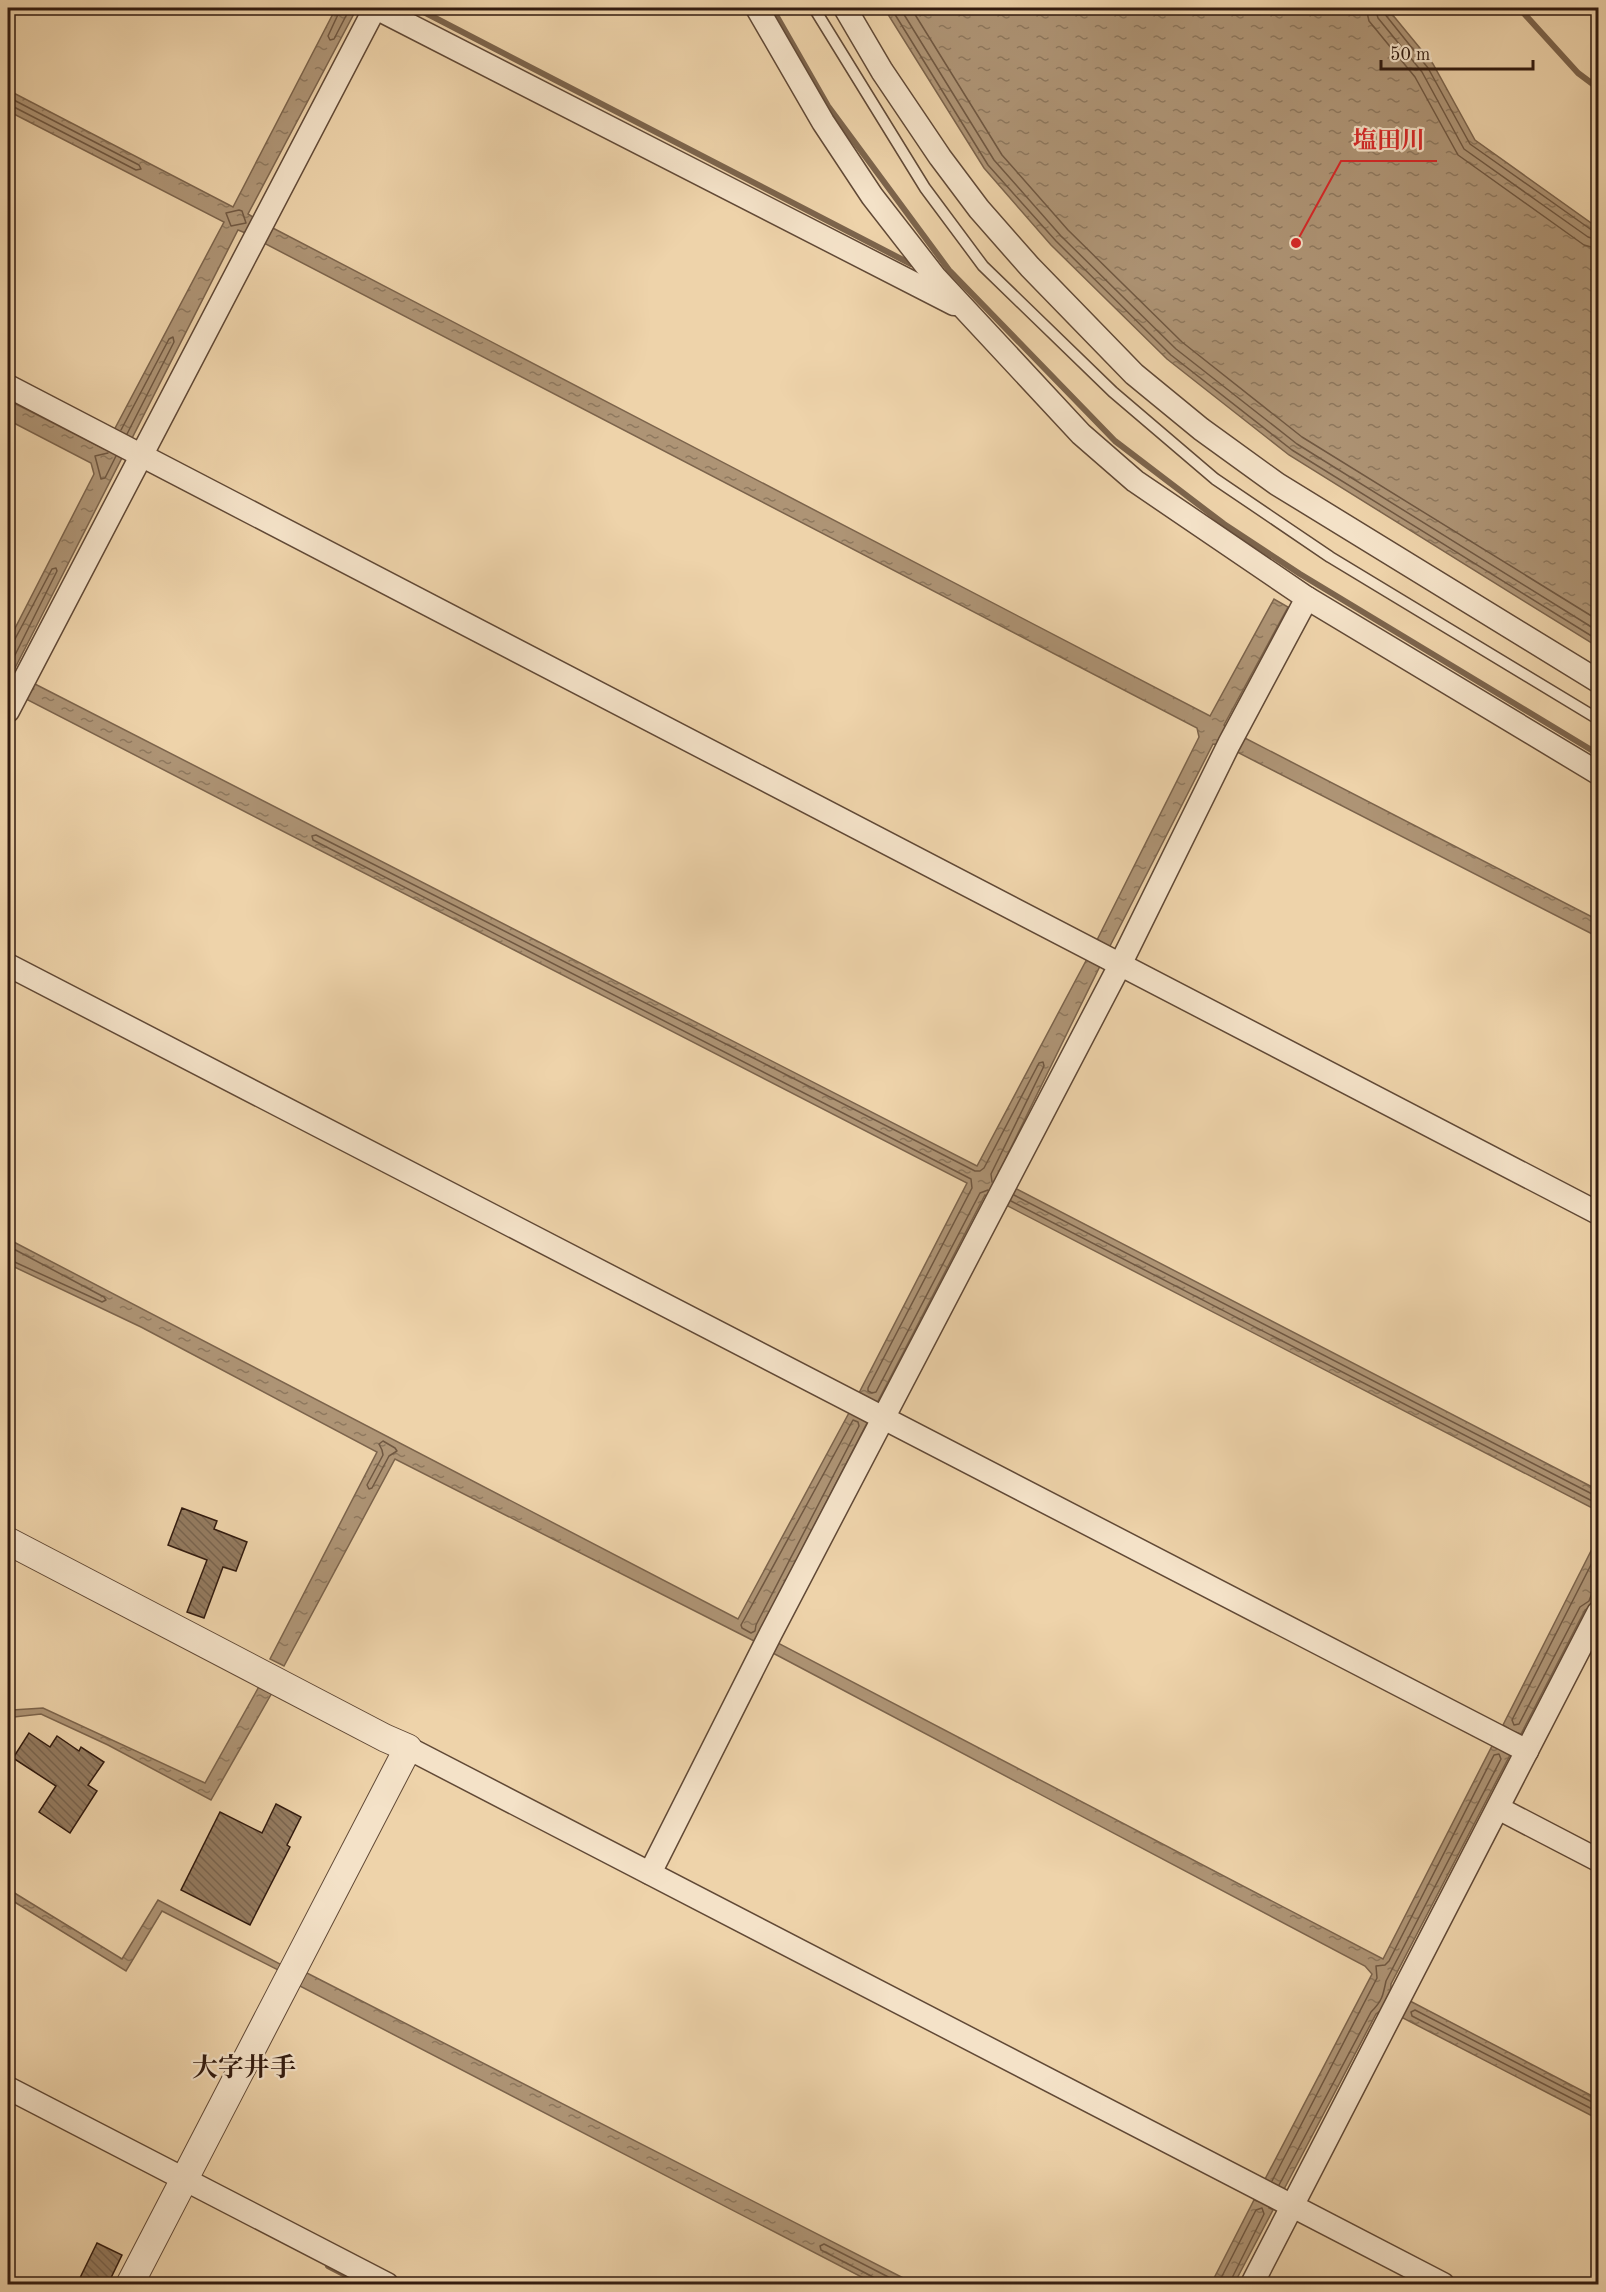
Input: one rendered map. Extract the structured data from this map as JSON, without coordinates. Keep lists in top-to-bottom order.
{
  "districts": ["大字井手"],
  "places": ["塩田川"],
  "scale_bar": "50 m"
}
